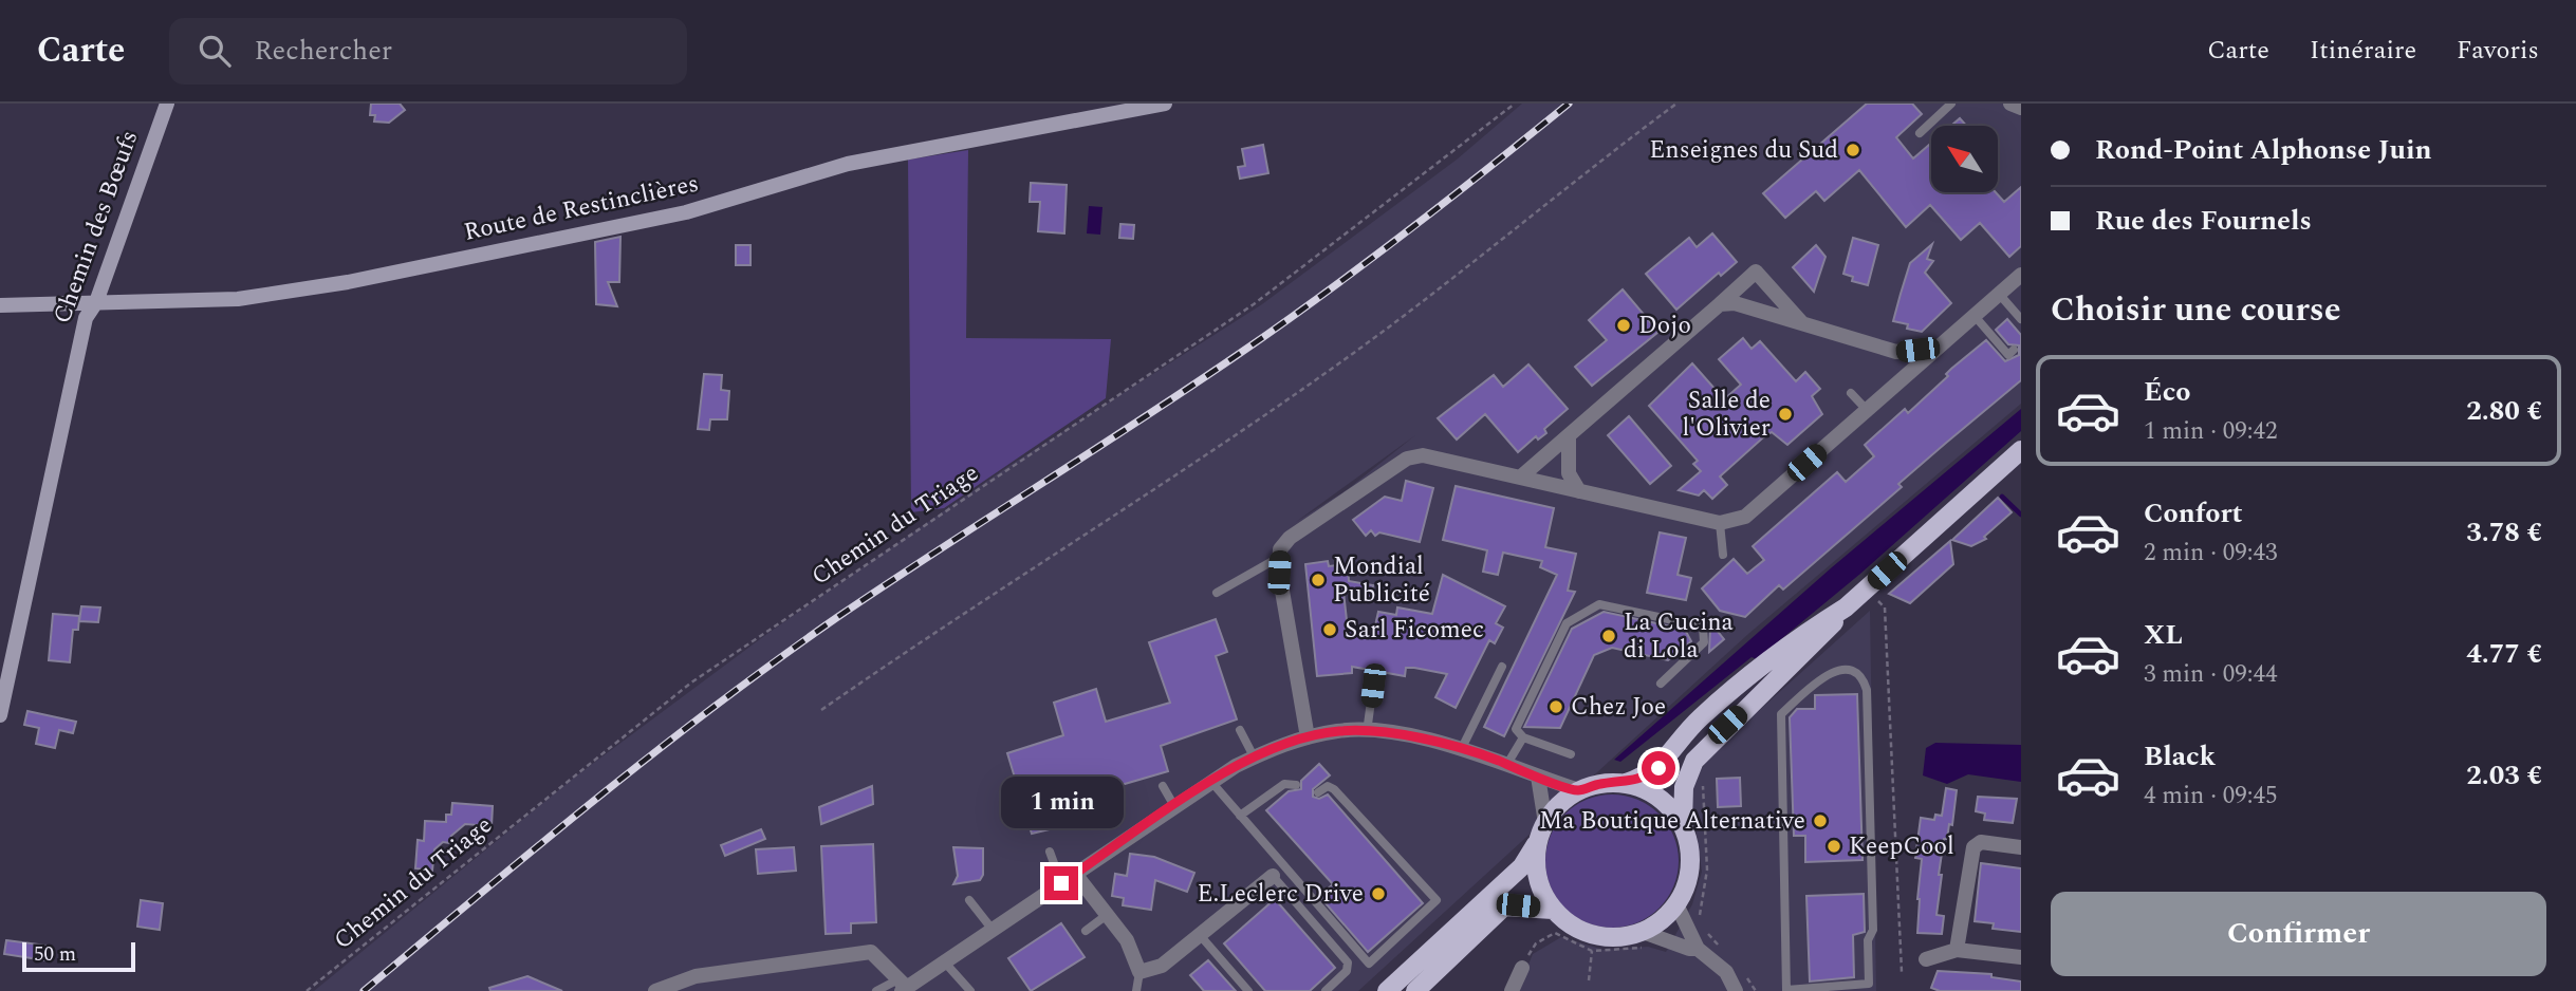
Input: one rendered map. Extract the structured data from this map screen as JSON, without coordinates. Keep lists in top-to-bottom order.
{
  "streets": {
    "street": ["Route de Restinclières", "Chemin des Bœufs"],
    "path": ["Chemin du Triage"]
  },
  "crossings": [
    ["Route de Restinclières", "Chemin des Bœufs"]
  ],
  "places": [
    "Enseignes du Sud",
    "Dojo",
    "Salle de l'Olivier",
    "Mondial Publicité",
    "Sarl Ficomec",
    "La Cucina di Lola",
    "Chez Joe",
    "Ma Boutique Alternative",
    "KeepCool",
    "E.Leclerc Drive"
  ],
  "scale_bar": "50 m",
  "north": "top left",
  "page": {
    "header": "Carte",
    "search": "Rechercher",
    "nav": ["Carte", "Itinéraire", "Favoris"],
    "banner": ["Rond-Point Alphonse Juin", "Rue des Fournels"],
    "heading": "Choisir une course",
    "list": [
      {
        "name": "Éco",
        "note": "1 min · 09:42",
        "value": "2.80 €"
      },
      {
        "name": "Confort",
        "note": "2 min · 09:43",
        "value": "3.78 €"
      },
      {
        "name": "XL",
        "note": "3 min · 09:44",
        "value": "4.77 €"
      },
      {
        "name": "Black",
        "note": "4 min · 09:45",
        "value": "2.03 €"
      }
    ],
    "bubble": "1 min",
    "buttons": "Confirmer",
    "scale": "50 m"
  }
}
